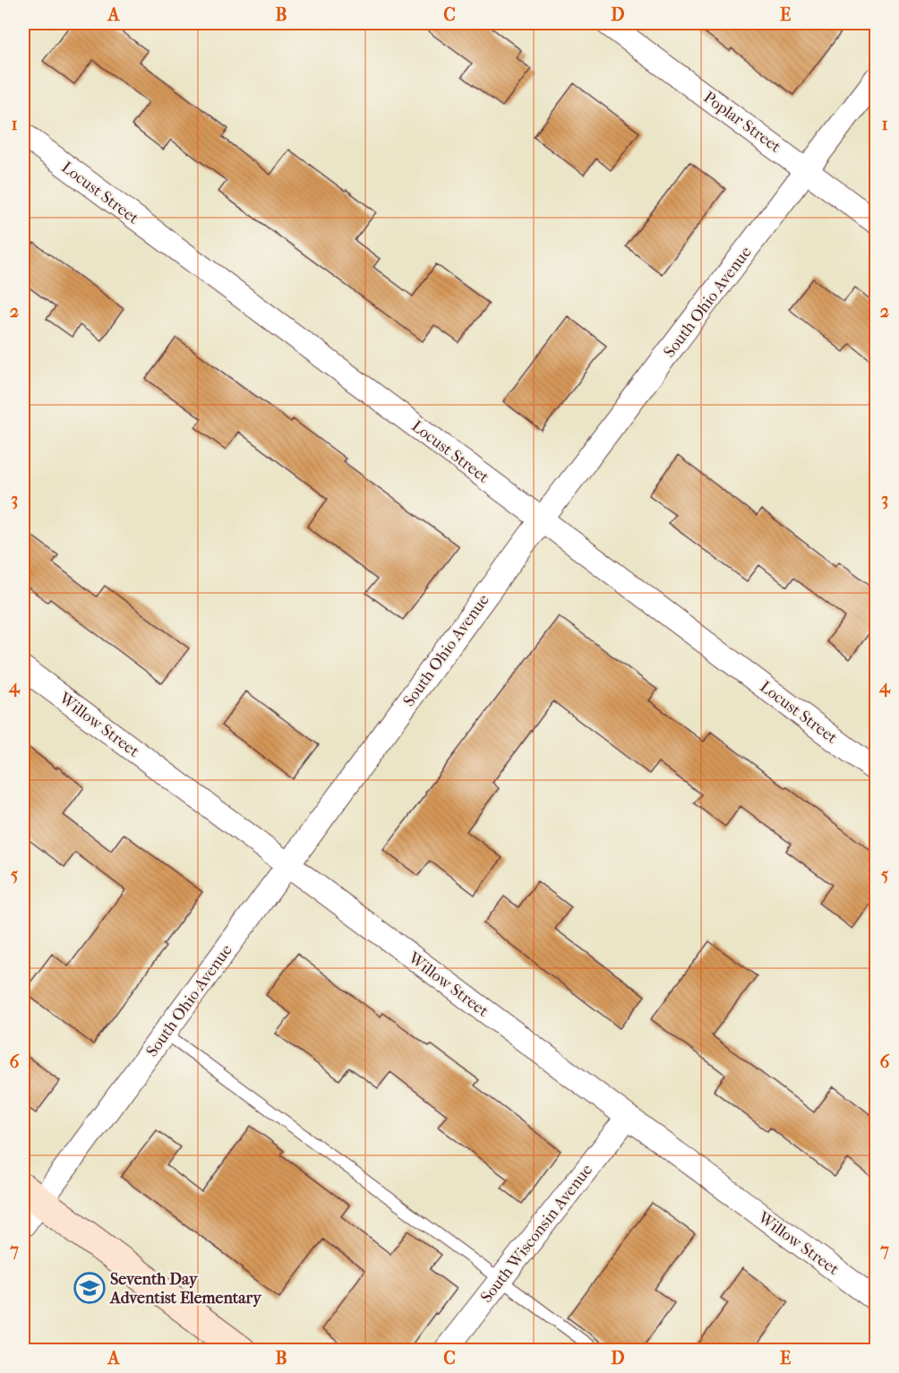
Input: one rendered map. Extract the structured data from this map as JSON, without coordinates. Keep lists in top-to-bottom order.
{
  "streets": {
    "street": [
      "Poplar Street",
      "Locust Street",
      "South Ohio Avenue",
      "Willow Street",
      "South Wisconsin Avenue"
    ]
  },
  "crossings": [
    ["Poplar Street", "South Ohio Avenue"],
    ["Locust Street", "South Ohio Avenue"],
    ["South Ohio Avenue", "Willow Street"],
    ["Willow Street", "South Wisconsin Avenue"]
  ],
  "places": {
    "school or university": ["Seventh Day Adventist Elementary"]
  },
  "grid": {
    "columns": [
      "A",
      "B",
      "C",
      "D",
      "E"
    ],
    "rows": [
      "1",
      "2",
      "3",
      "4",
      "5",
      "6",
      "7"
    ]
  }
}
